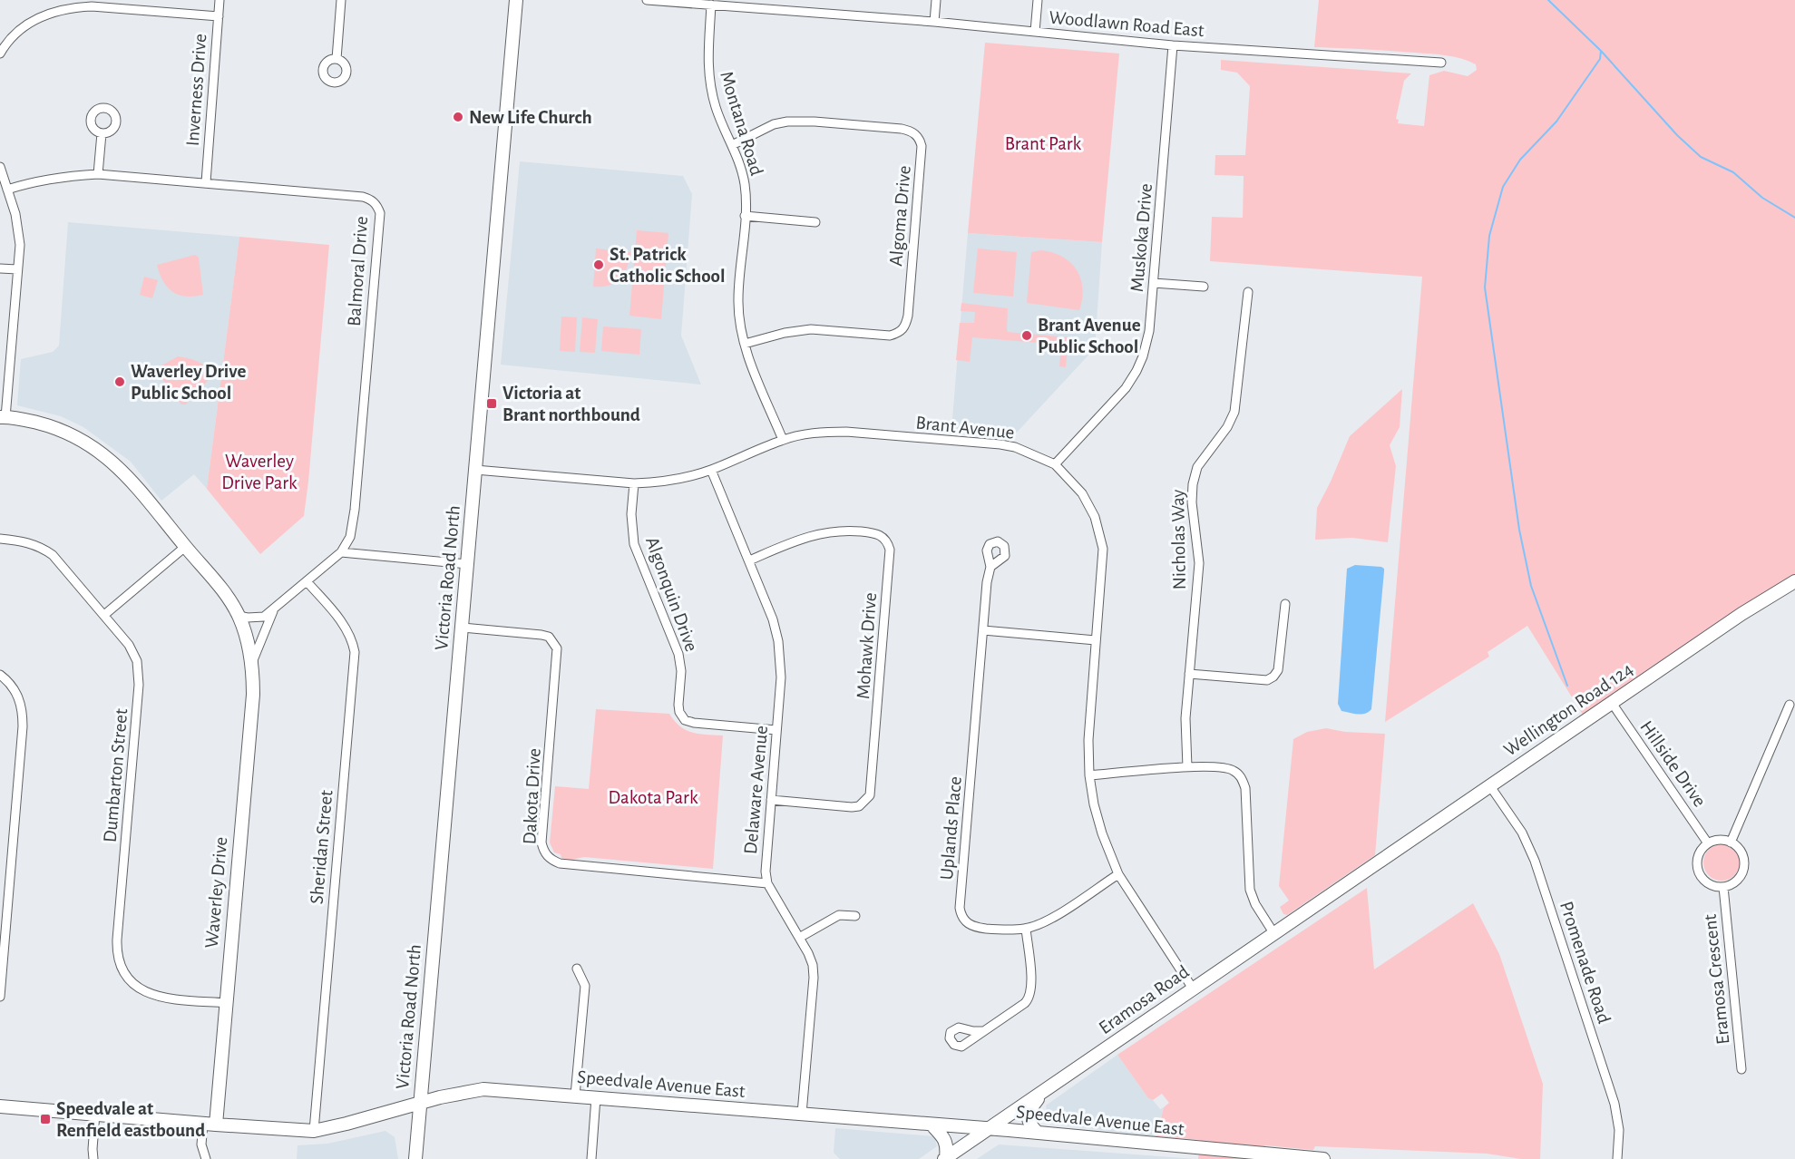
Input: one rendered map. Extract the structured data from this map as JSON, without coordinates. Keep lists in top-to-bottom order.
{
  "streets": {
    "main road": [
      "Victoria Road North",
      "Wellington Road 124",
      "Waverley Drive",
      "Eramosa Road",
      "Speedvale Avenue East"
    ],
    "street": [
      "Woodlawn Road East",
      "Inverness Drive",
      "Montana Road",
      "Algoma Drive",
      "Muskoka Drive",
      "Balmoral Drive",
      "Brant Avenue",
      "Nicholas Way",
      "Algonquin Drive",
      "Mohawk Drive",
      "Hillside Drive",
      "Dumbarton Street",
      "Delaware Avenue",
      "Dakota Drive",
      "Uplands Place",
      "Sheridan Street",
      "Promenade Road",
      "Eramosa Crescent"
    ]
  },
  "crossings": [
    ["Woodlawn Road East", "Montana Road"],
    ["Woodlawn Road East", "Muskoka Drive"],
    ["Inverness Drive", "Balmoral Drive"],
    ["Montana Road", "Algoma Drive"],
    ["Montana Road", "Brant Avenue"],
    ["Muskoka Drive", "Brant Avenue"],
    ["Balmoral Drive", "Sheridan Street"],
    ["Balmoral Drive", "Waverley Drive"],
    ["Brant Avenue", "Victoria Road North"],
    ["Brant Avenue", "Algonquin Drive"],
    ["Brant Avenue", "Delaware Avenue"],
    ["Brant Avenue", "Uplands Place"],
    ["Brant Avenue", "Eramosa Road"],
    ["Victoria Road North", "Dakota Drive"],
    ["Victoria Road North", "Speedvale Avenue East"],
    ["Algonquin Drive", "Delaware Avenue"],
    ["Mohawk Drive", "Delaware Avenue"],
    ["Wellington Road 124", "Hillside Drive"],
    ["Wellington Road 124", "Promenade Road"],
    ["Wellington Road 124", "Eramosa Road"],
    ["Hillside Drive", "Eramosa Crescent"],
    ["Dumbarton Street", "Waverley Drive"],
    ["Delaware Avenue", "Dakota Drive"],
    ["Delaware Avenue", "Speedvale Avenue East"],
    ["Sheridan Street", "Speedvale Avenue East"],
    ["Waverley Drive", "Speedvale Avenue East"],
    ["Eramosa Road", "Speedvale Avenue East"]
  ],
  "parks": ["Brant Park", "Waverley Drive Park", "Dakota Park"],
  "places": {
    "other": [
      "New Life Church",
      "St. Patrick Catholic School",
      "Brant Avenue Public School",
      "Waverley Drive Public School"
    ],
    "transit": ["Victoria at Brant northbound", "Speedvale at Renfield eastbound"]
  }
}
